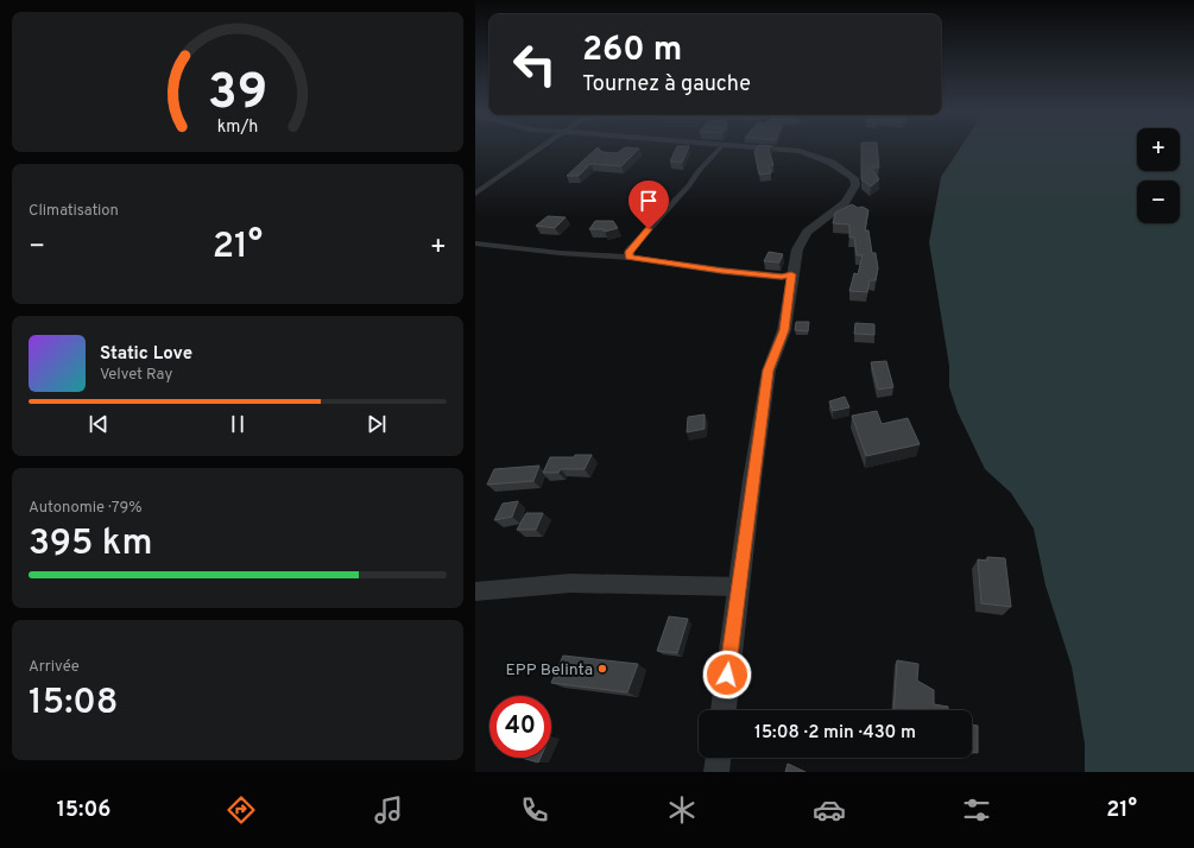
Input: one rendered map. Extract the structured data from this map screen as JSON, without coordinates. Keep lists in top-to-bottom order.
{
  "places": ["EPP Belinta"],
  "page": {
    "turn": ["260 m", "Tournez à gauche"],
    "map_buttons": ["+", "−"],
    "tile": [
      "Climatisation",
      ["Autonomie · 79%", "395 km"],
      ["Arrivée", "15:08"]
    ],
    "heat": ["−", "21°", "+"],
    "song": ["Static Love", "Velvet Ray"],
    "limit": "40",
    "trip": "15:08 · 2 min · 430 m",
    "tabs": ["15:06", "21°"],
    "gauge": ["39", "km/h"]
  }
}
